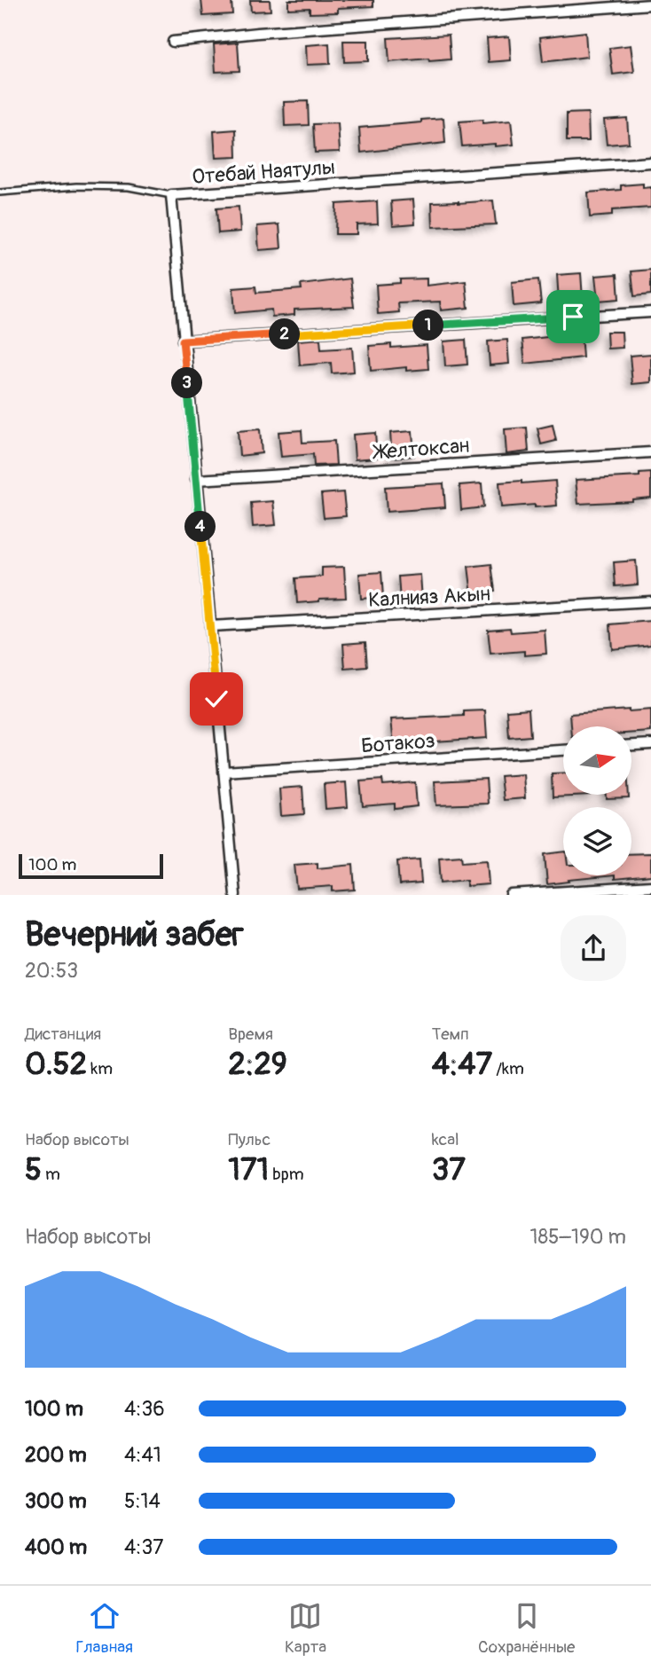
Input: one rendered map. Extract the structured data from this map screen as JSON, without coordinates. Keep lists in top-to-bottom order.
{
  "streets": {
    "street": [
      "Отебай Наятулы",
      "Желтоксан",
      "Калнияз Акын",
      "Ботакоз"
    ]
  },
  "crossings": [
    ["Отебай Наятулы", "Желтоксан"],
    ["Отебай Наятулы", "Калнияз Акын"],
    ["Отебай Наятулы", "Ботакоз"]
  ],
  "scale_bar": "100 m",
  "north": "right",
  "page": {
    "pins": [
      "1",
      "2",
      "3",
      "4"
    ],
    "scale": "100 m",
    "heading": ["Вечерний забег", "20:53"],
    "stats": [
      ["Дистанция", "0.52 km"],
      ["Время", "2:29"],
      ["Темп", "4:47 /km"],
      ["Набор высоты", "5 m"],
      ["Пульс", "171 bpm"],
      ["kcal", "37"]
    ],
    "chart": ["Набор высоты", "185–190 m"],
    "list": [
      {
        "name": "100 m",
        "note": "4:36"
      },
      {
        "name": "200 m",
        "note": "4:41"
      },
      {
        "name": "300 m",
        "note": "5:14"
      },
      {
        "name": "400 m",
        "note": "4:37"
      }
    ],
    "tabs": ["Главная", "Карта", "Сохранённые"]
  }
}
